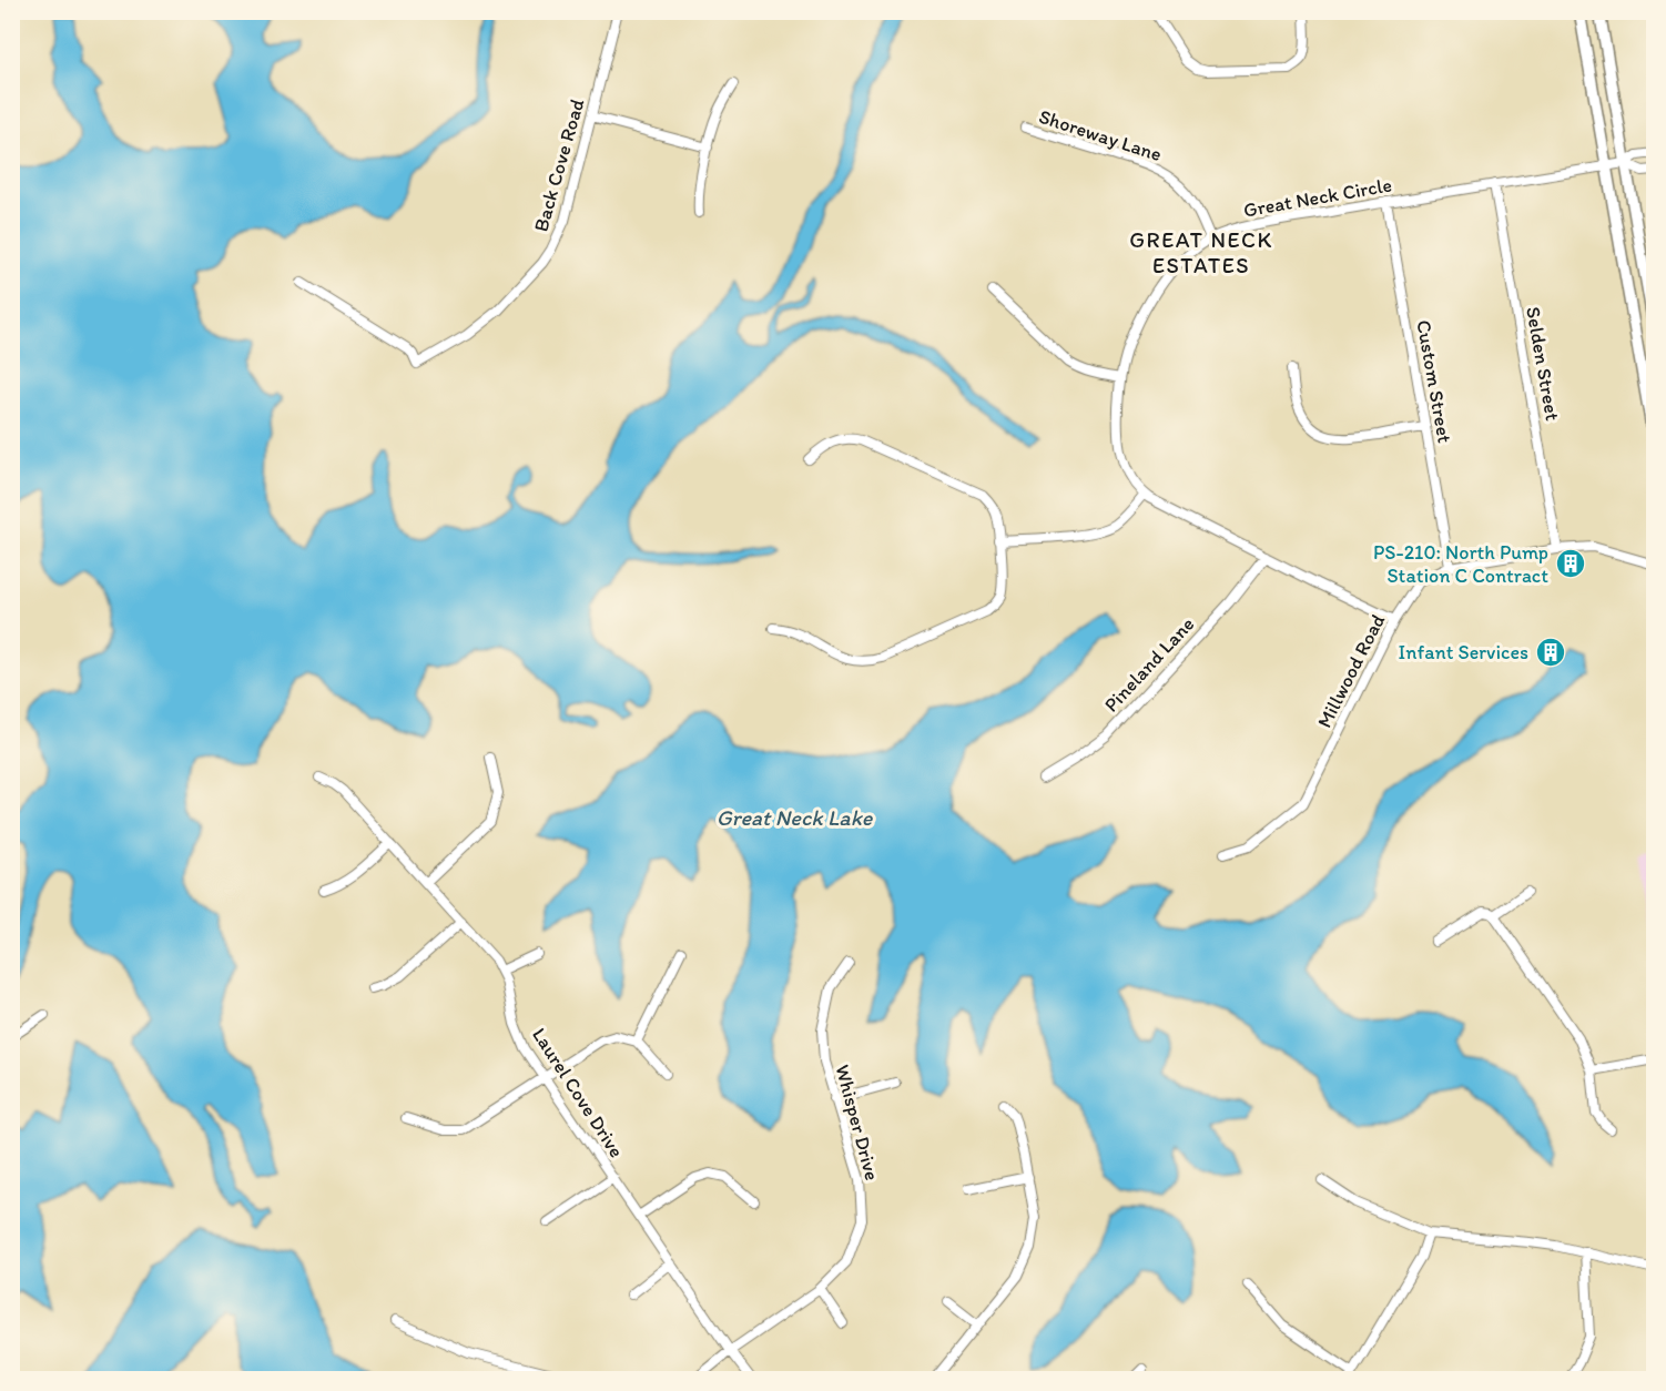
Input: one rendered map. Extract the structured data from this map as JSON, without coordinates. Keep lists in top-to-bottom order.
{
  "streets": {
    "street": [
      "Shoreway Lane",
      "Back Cove Road",
      "Great Neck Circle",
      "Selden Street",
      "Custom Street",
      "Pineland Lane",
      "Millwood Road",
      "Laurel Cove Drive",
      "Whisper Drive"
    ]
  },
  "crossings": [
    ["Shoreway Lane", "Great Neck Circle"],
    ["Great Neck Circle", "Selden Street"],
    ["Great Neck Circle", "Custom Street"],
    ["Great Neck Circle", "Pineland Lane"],
    ["Great Neck Circle", "Millwood Road"],
    ["Selden Street", "Millwood Road"],
    ["Custom Street", "Millwood Road"],
    ["Laurel Cove Drive", "Whisper Drive"]
  ],
  "districts": ["GREAT NECK ESTATES"],
  "water": ["Great Neck Lake"],
  "places": {
    "building": ["PS-210: North Pump Station C Contract", "Infant Services"]
  }
}
